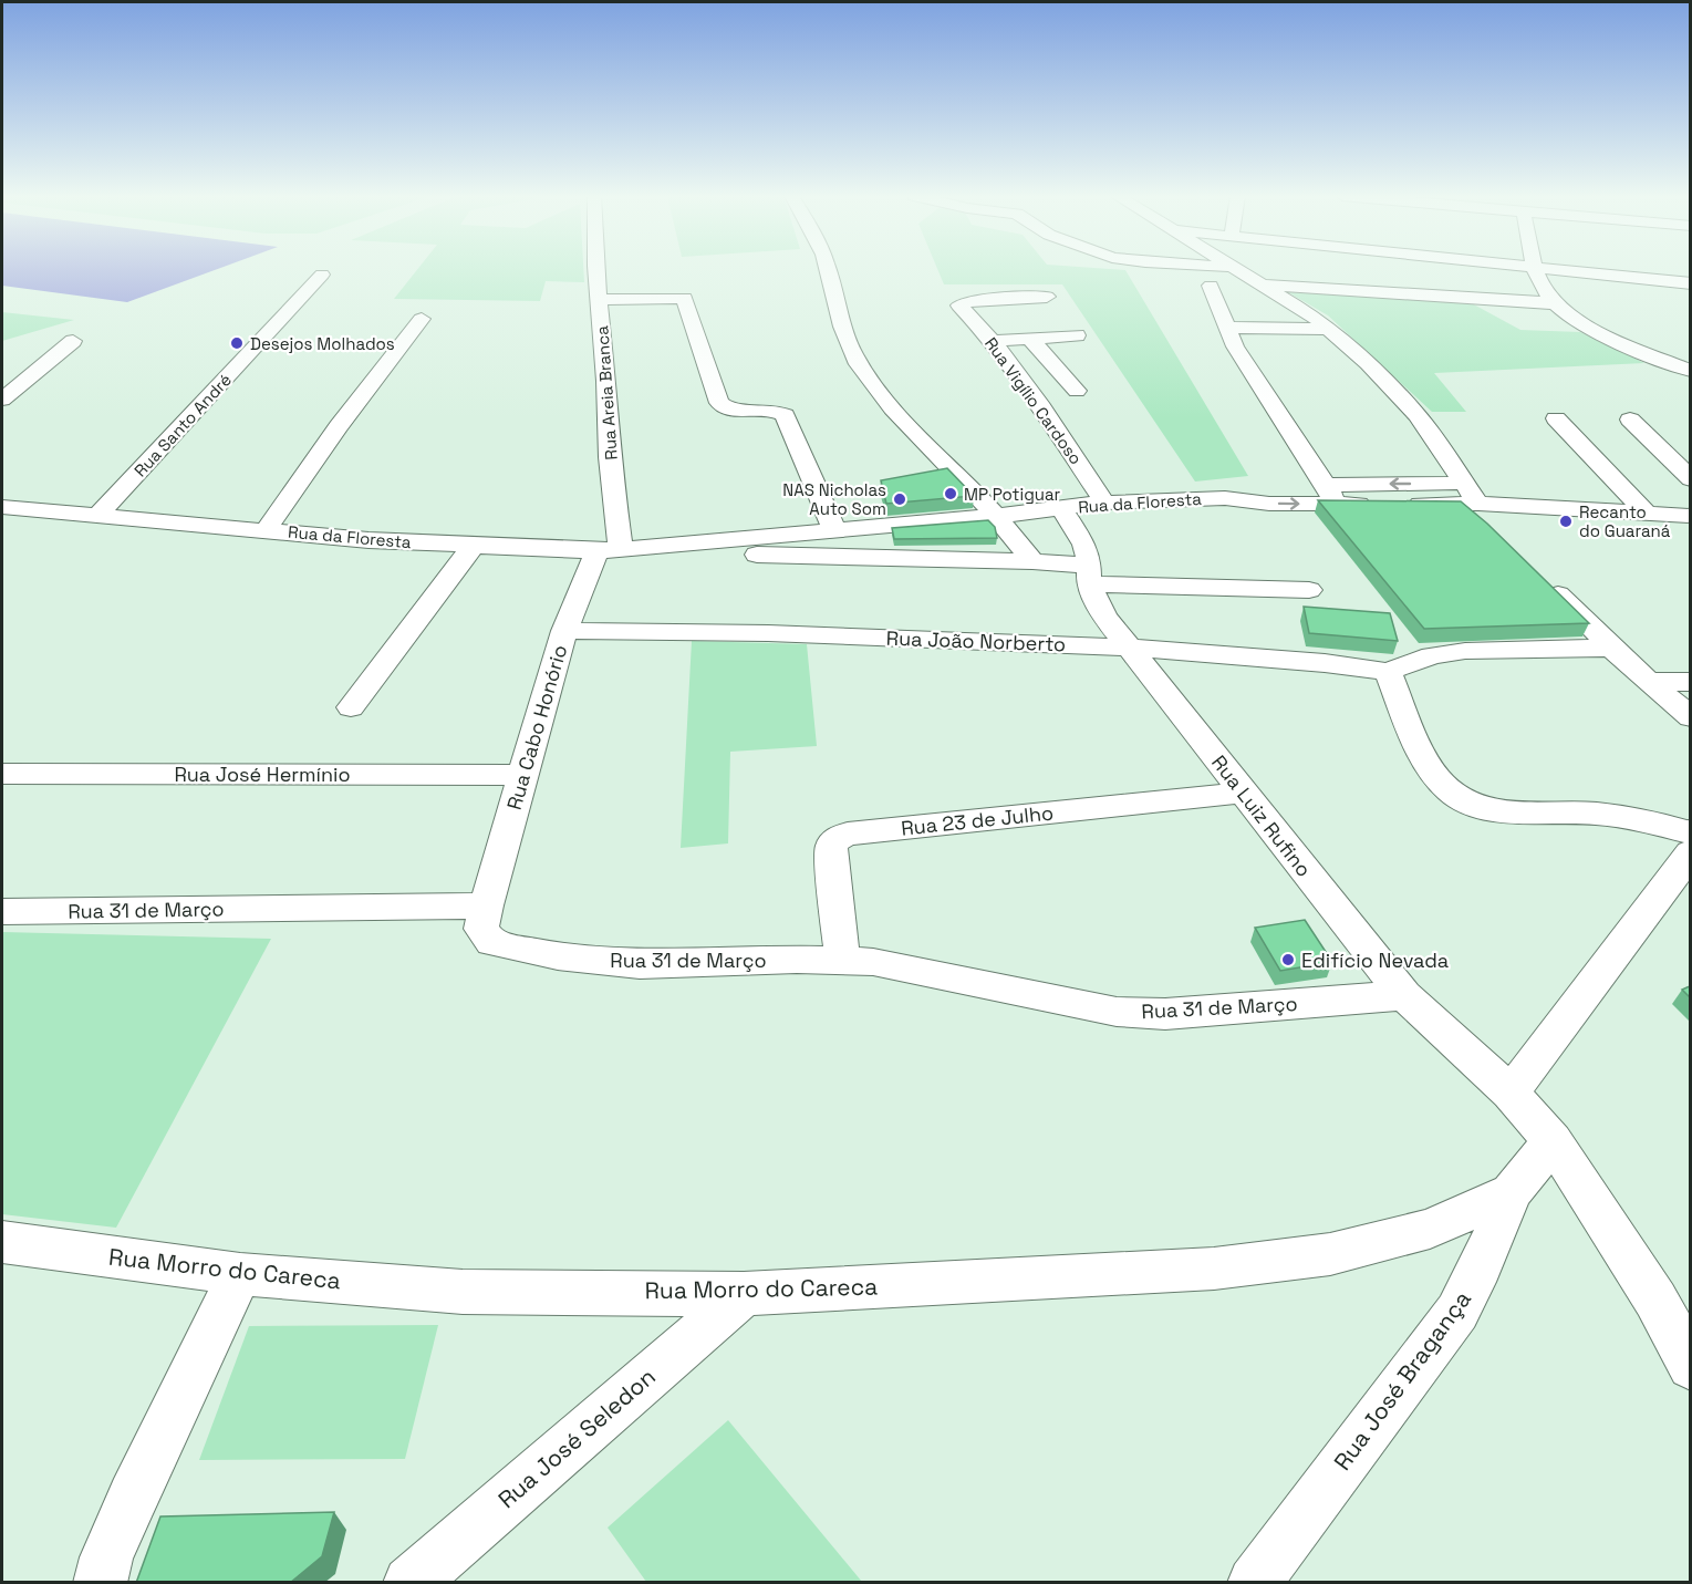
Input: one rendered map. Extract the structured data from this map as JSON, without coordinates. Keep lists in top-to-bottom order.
{
  "streets": {
    "street": [
      "Rua Areia Branca",
      "Rua Vigílio Cardoso",
      "Rua Santo André",
      "Rua da Floresta",
      "Rua João Norberto",
      "Rua Cabo Honório",
      "Rua José Hermínio",
      "Rua Luiz Rufino",
      "Rua 23 de Julho",
      "Rua 31 de Março",
      "Rua Morro do Careca",
      "Rua José Bragança",
      "Rua José Seledon"
    ]
  },
  "crossings": [
    ["Rua Areia Branca", "Rua da Floresta"],
    ["Rua Areia Branca", "Rua Cabo Honório"],
    ["Rua Vigílio Cardoso", "Rua da Floresta"],
    ["Rua Santo André", "Rua da Floresta"],
    ["Rua da Floresta", "Rua Cabo Honório"],
    ["Rua da Floresta", "Rua Luiz Rufino"],
    ["Rua João Norberto", "Rua Cabo Honório"],
    ["Rua João Norberto", "Rua Luiz Rufino"],
    ["Rua Cabo Honório", "Rua José Hermínio"],
    ["Rua Cabo Honório", "Rua 31 de Março"],
    ["Rua Luiz Rufino", "Rua 23 de Julho"],
    ["Rua Luiz Rufino", "Rua 31 de Março"],
    ["Rua 23 de Julho", "Rua 31 de Março"],
    ["Rua Morro do Careca", "Rua José Bragança"],
    ["Rua Morro do Careca", "Rua José Seledon"]
  ],
  "places": [
    "Desejos Molhados",
    "MP Potiguar",
    "NAS Nicholas Auto Som",
    "Recanto do Guaraná",
    "Edifício Nevada"
  ]
}
